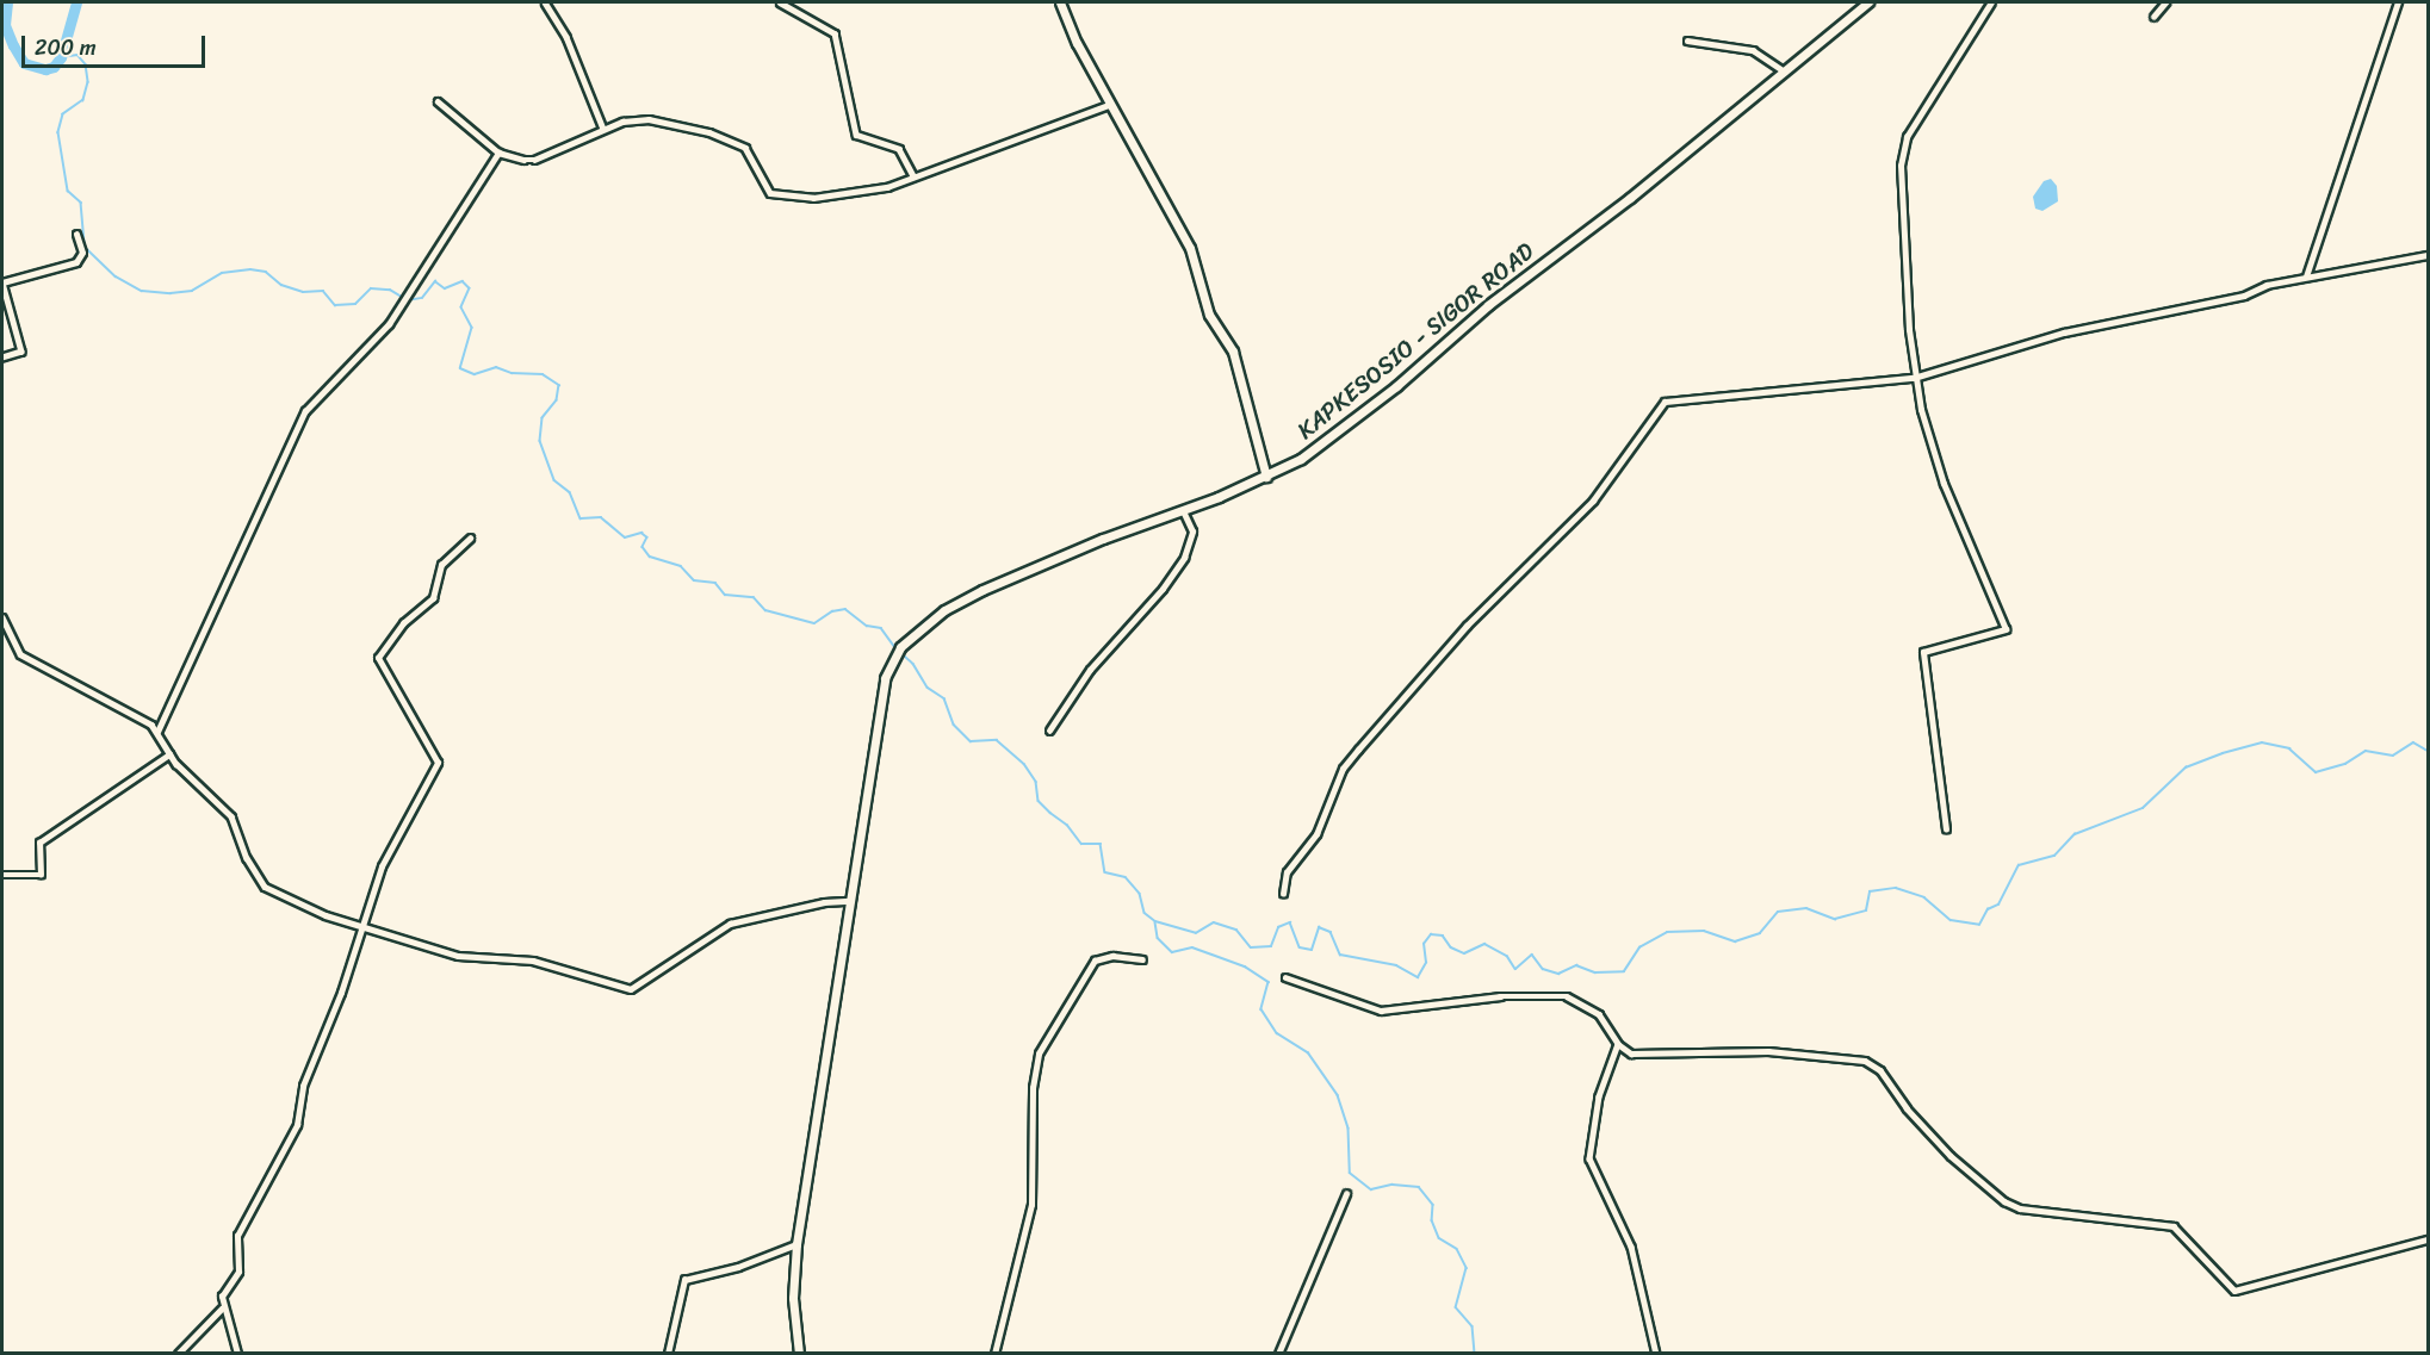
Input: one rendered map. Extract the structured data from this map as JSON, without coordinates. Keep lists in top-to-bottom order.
{
  "streets": {
    "main road": ["KAPKESOSIO - SIGOR ROAD"]
  },
  "scale_bar": "200 m"
}
